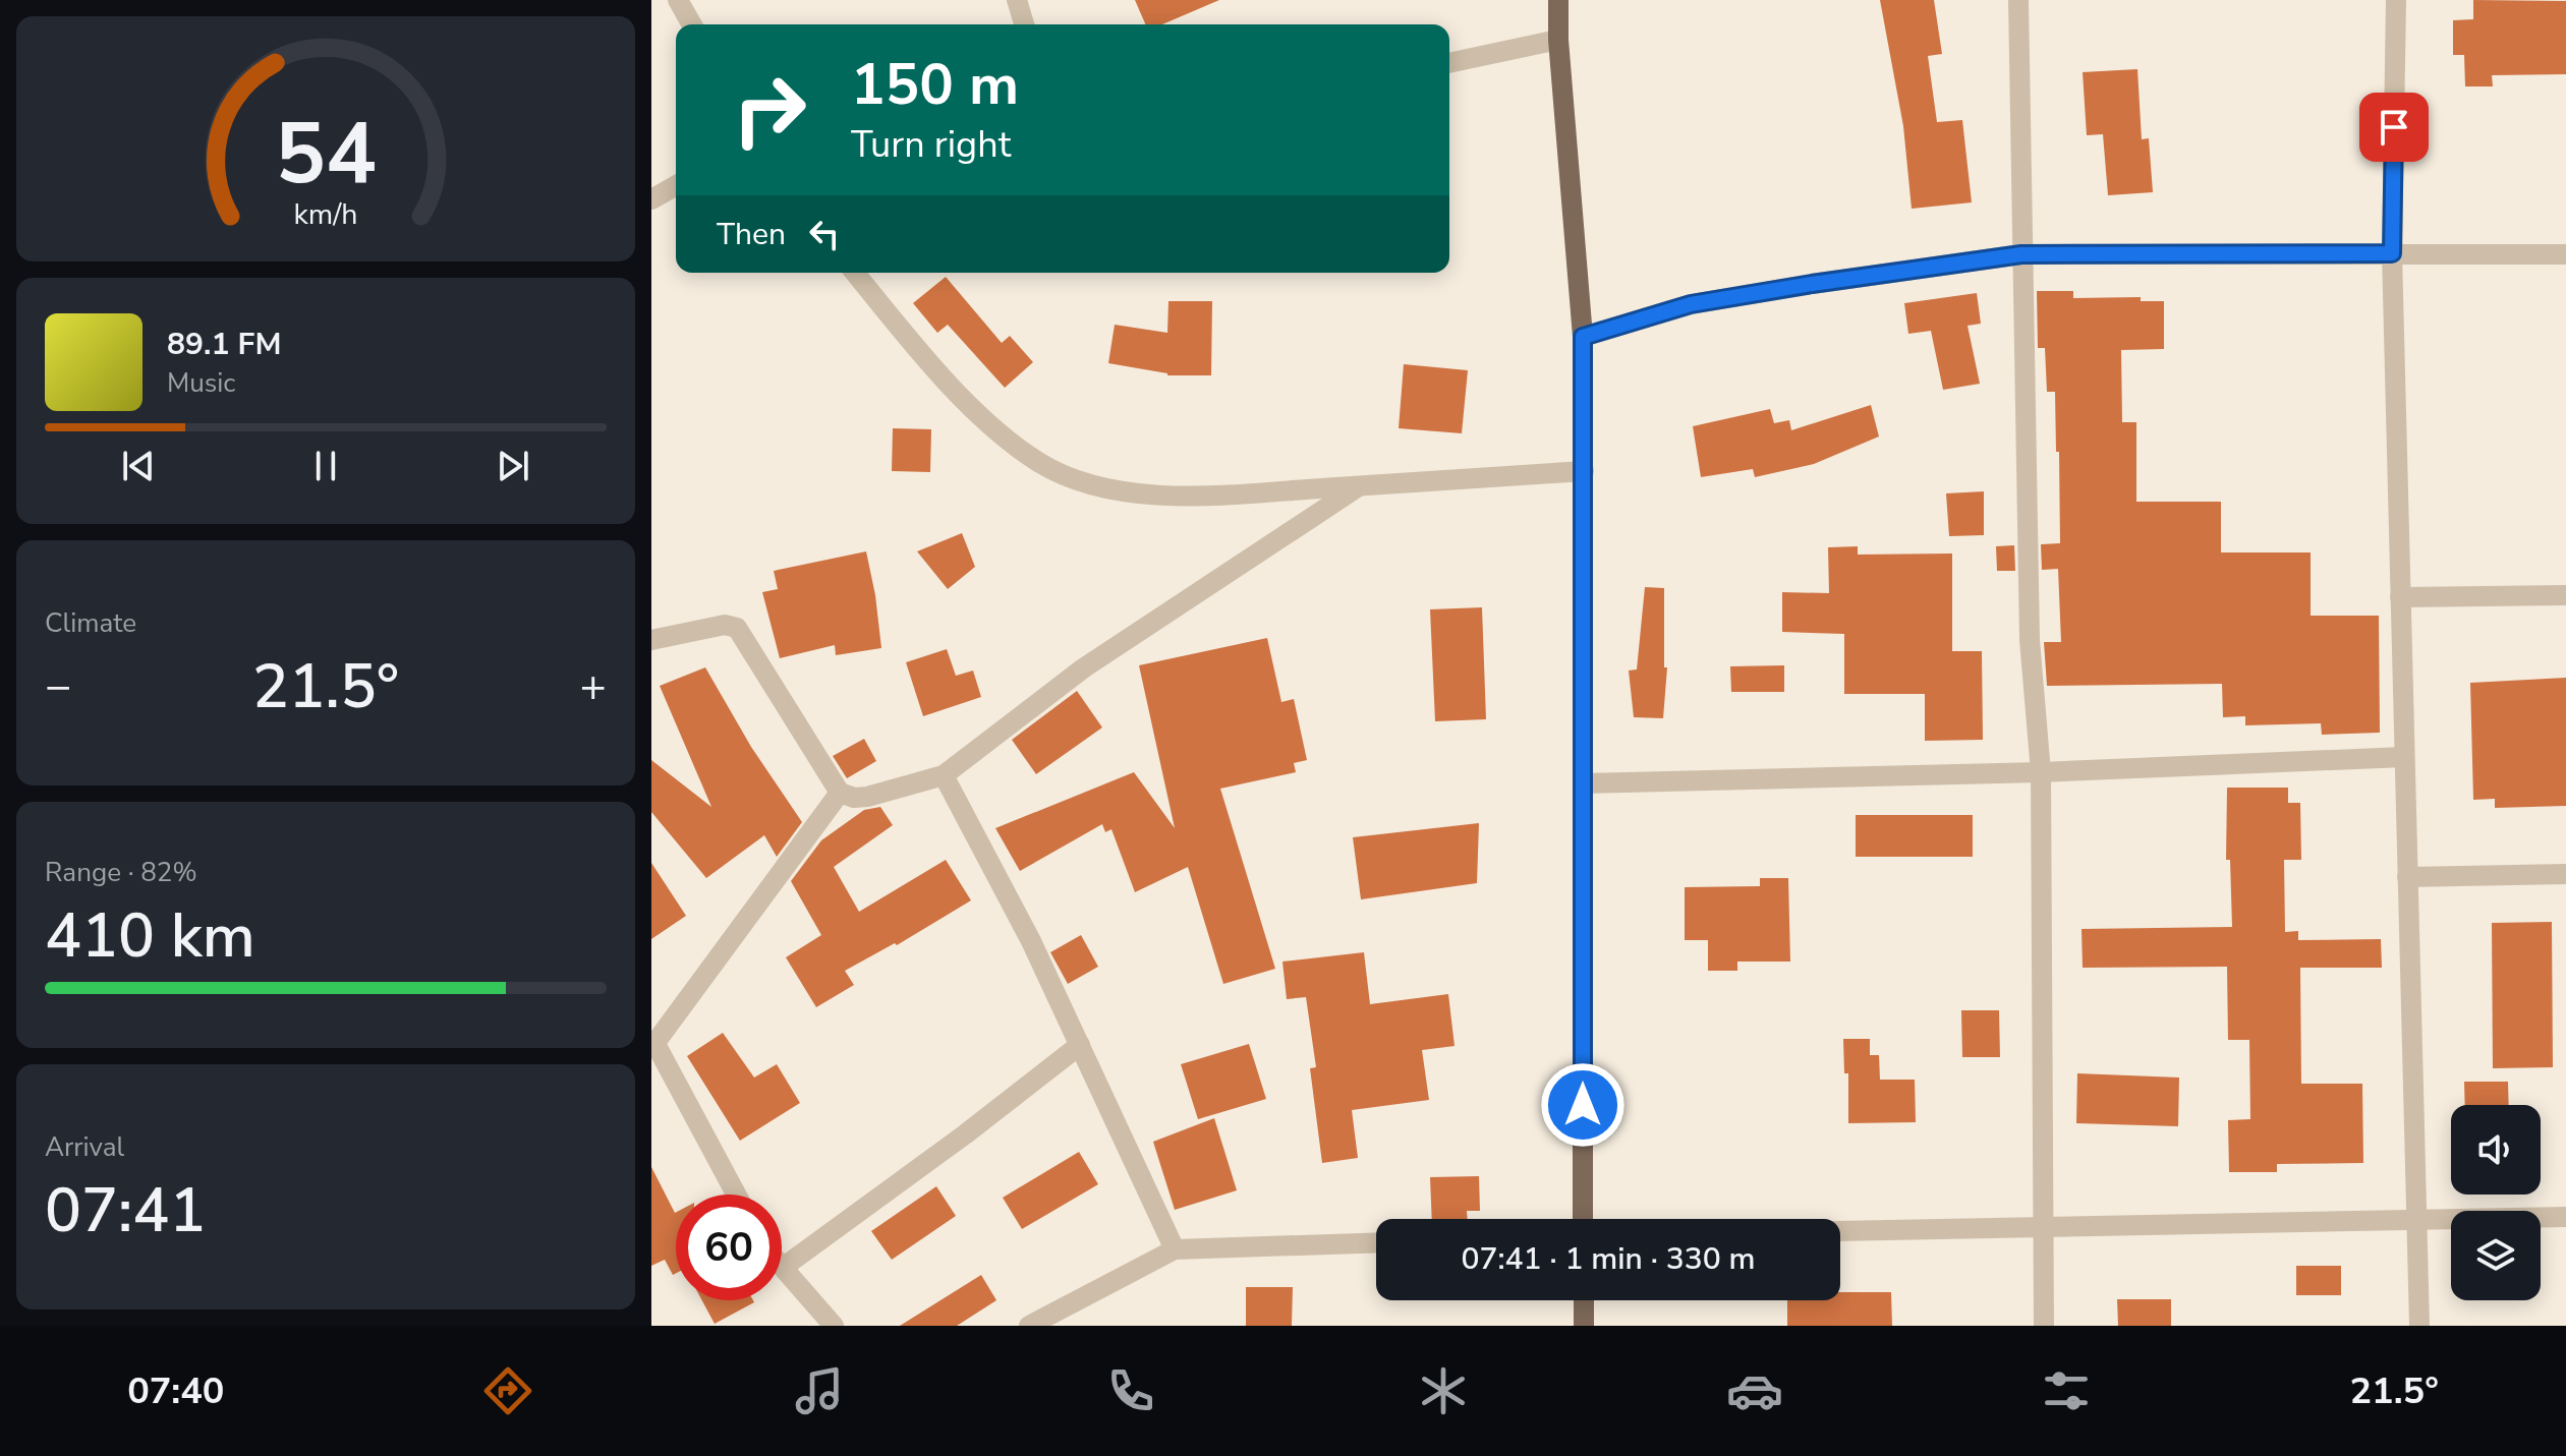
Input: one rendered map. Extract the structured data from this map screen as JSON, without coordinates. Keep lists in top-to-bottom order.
{
  "page": {
    "turn": ["150 m", "Turn right"],
    "then": "Then",
    "song": ["89.1 FM", "Music"],
    "tile": [
      "Climate",
      ["Range · 82%", "410 km"],
      ["Arrival", "07:41"]
    ],
    "heat": ["−", "21.5°", "+"],
    "limit": "60",
    "trip": "07:41 · 1 min · 330 m",
    "tabs": ["07:40", "21.5°"],
    "gauge": ["54", "km/h"]
  }
}
